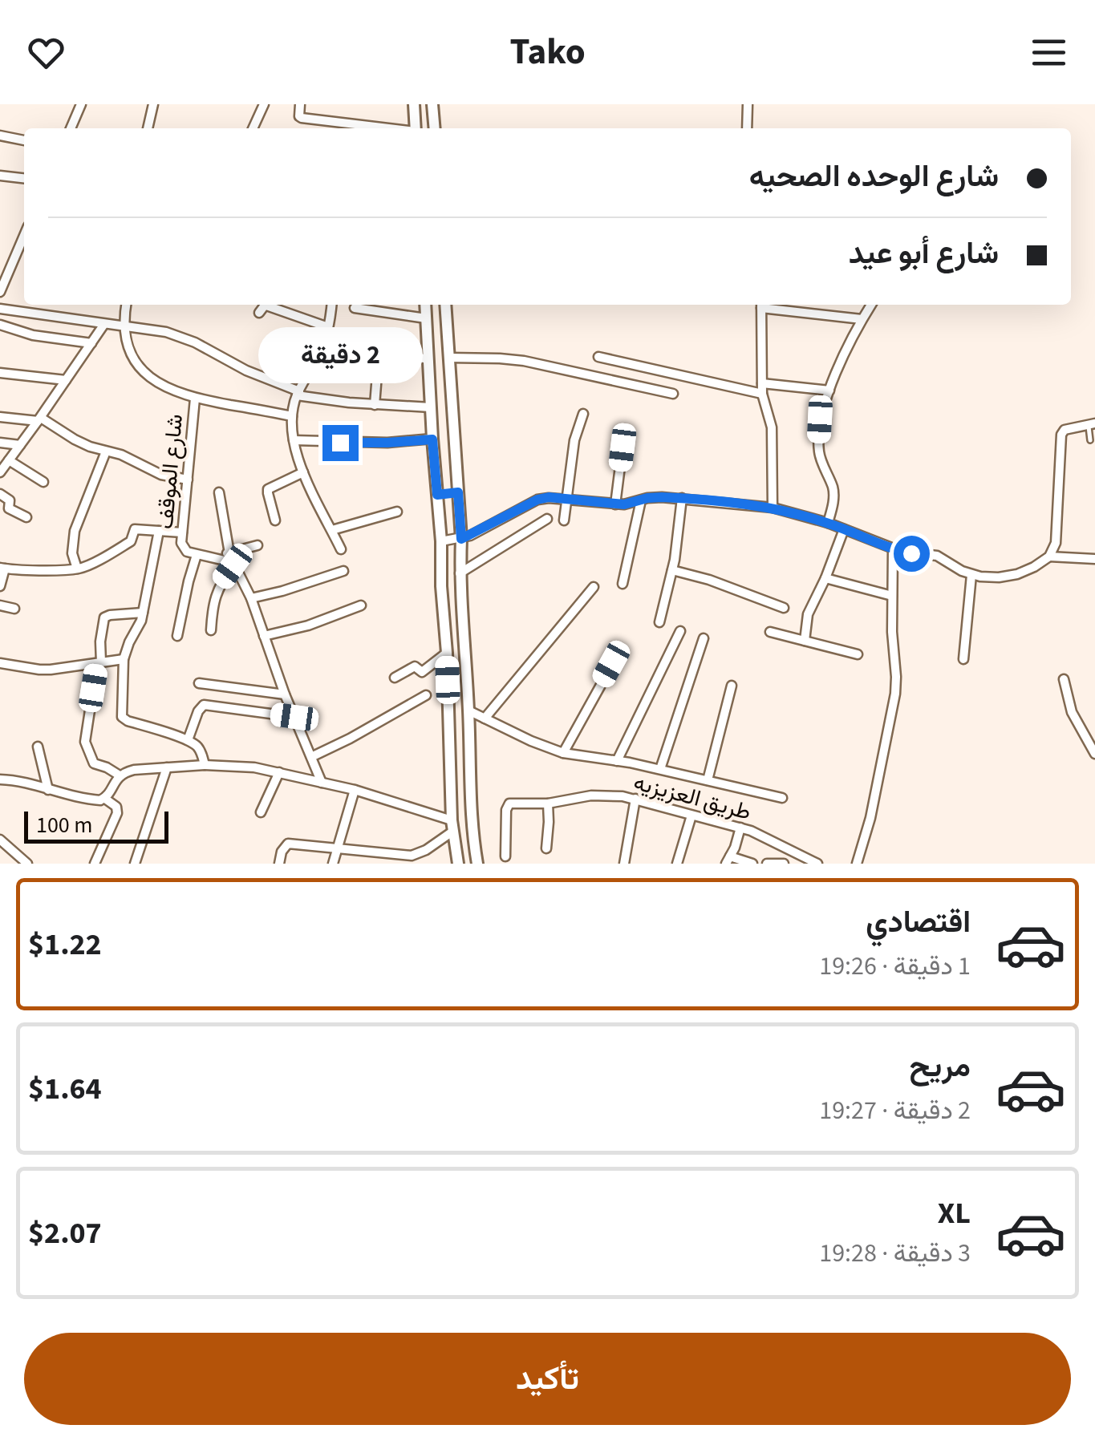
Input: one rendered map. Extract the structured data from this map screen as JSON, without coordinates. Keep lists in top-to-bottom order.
{
  "streets": {
    "street": ["شارع الموقف", "طريق العزيزيه"]
  },
  "scale_bar": "100 m",
  "page": {
    "header": "Tako",
    "banner": ["شارع الوحده الصحيه", "شارع أبو عيد"],
    "bubble": "2 دقيقة",
    "scale": "100 m",
    "list": [
      {
        "name": "اقتصادي",
        "note": "1 دقيقة · 19:26",
        "value": "$1.22"
      },
      {
        "name": "مريح",
        "note": "2 دقيقة · 19:27",
        "value": "$1.64"
      },
      {
        "name": "XL",
        "note": "3 دقيقة · 19:28",
        "value": "$2.07"
      }
    ],
    "buttons": "تأكيد"
  }
}
